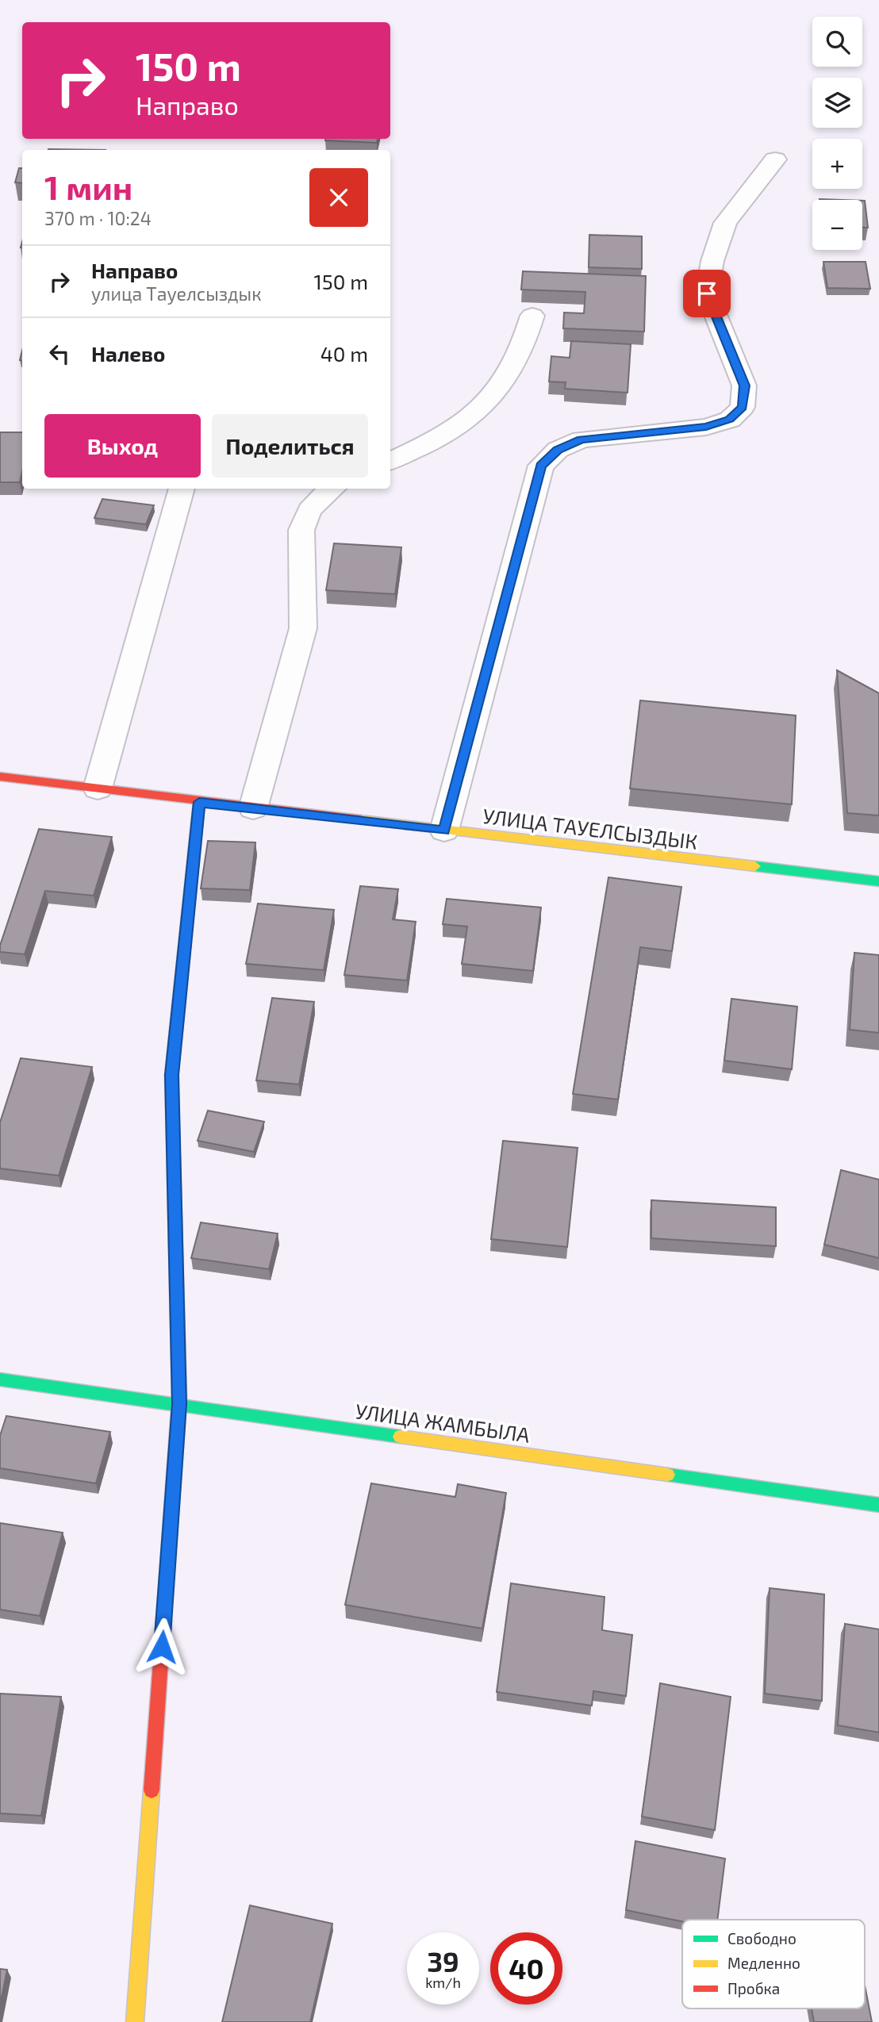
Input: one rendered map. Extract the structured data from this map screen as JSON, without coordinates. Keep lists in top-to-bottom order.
{
  "streets": {
    "street": ["УЛИЦА ТАУЕЛСЫЗДЫК", "УЛИЦА ЖАМБЫЛА"]
  },
  "legend": ["Свободно", "Медленно", "Пробка"],
  "page": {
    "map_buttons": ["+", "−"],
    "turn": ["150 m", "Направо"],
    "heading": ["1 мин", "370 m · 10:24"],
    "list": [
      {
        "name": "Направо",
        "note": "улица Тауелсыздык",
        "value": "150 m"
      },
      {
        "name": "Налево",
        "value": "40 m"
      }
    ],
    "buttons": ["Выход", "Поделиться"],
    "speed": "39 km/h",
    "limit": "40"
  }
}
